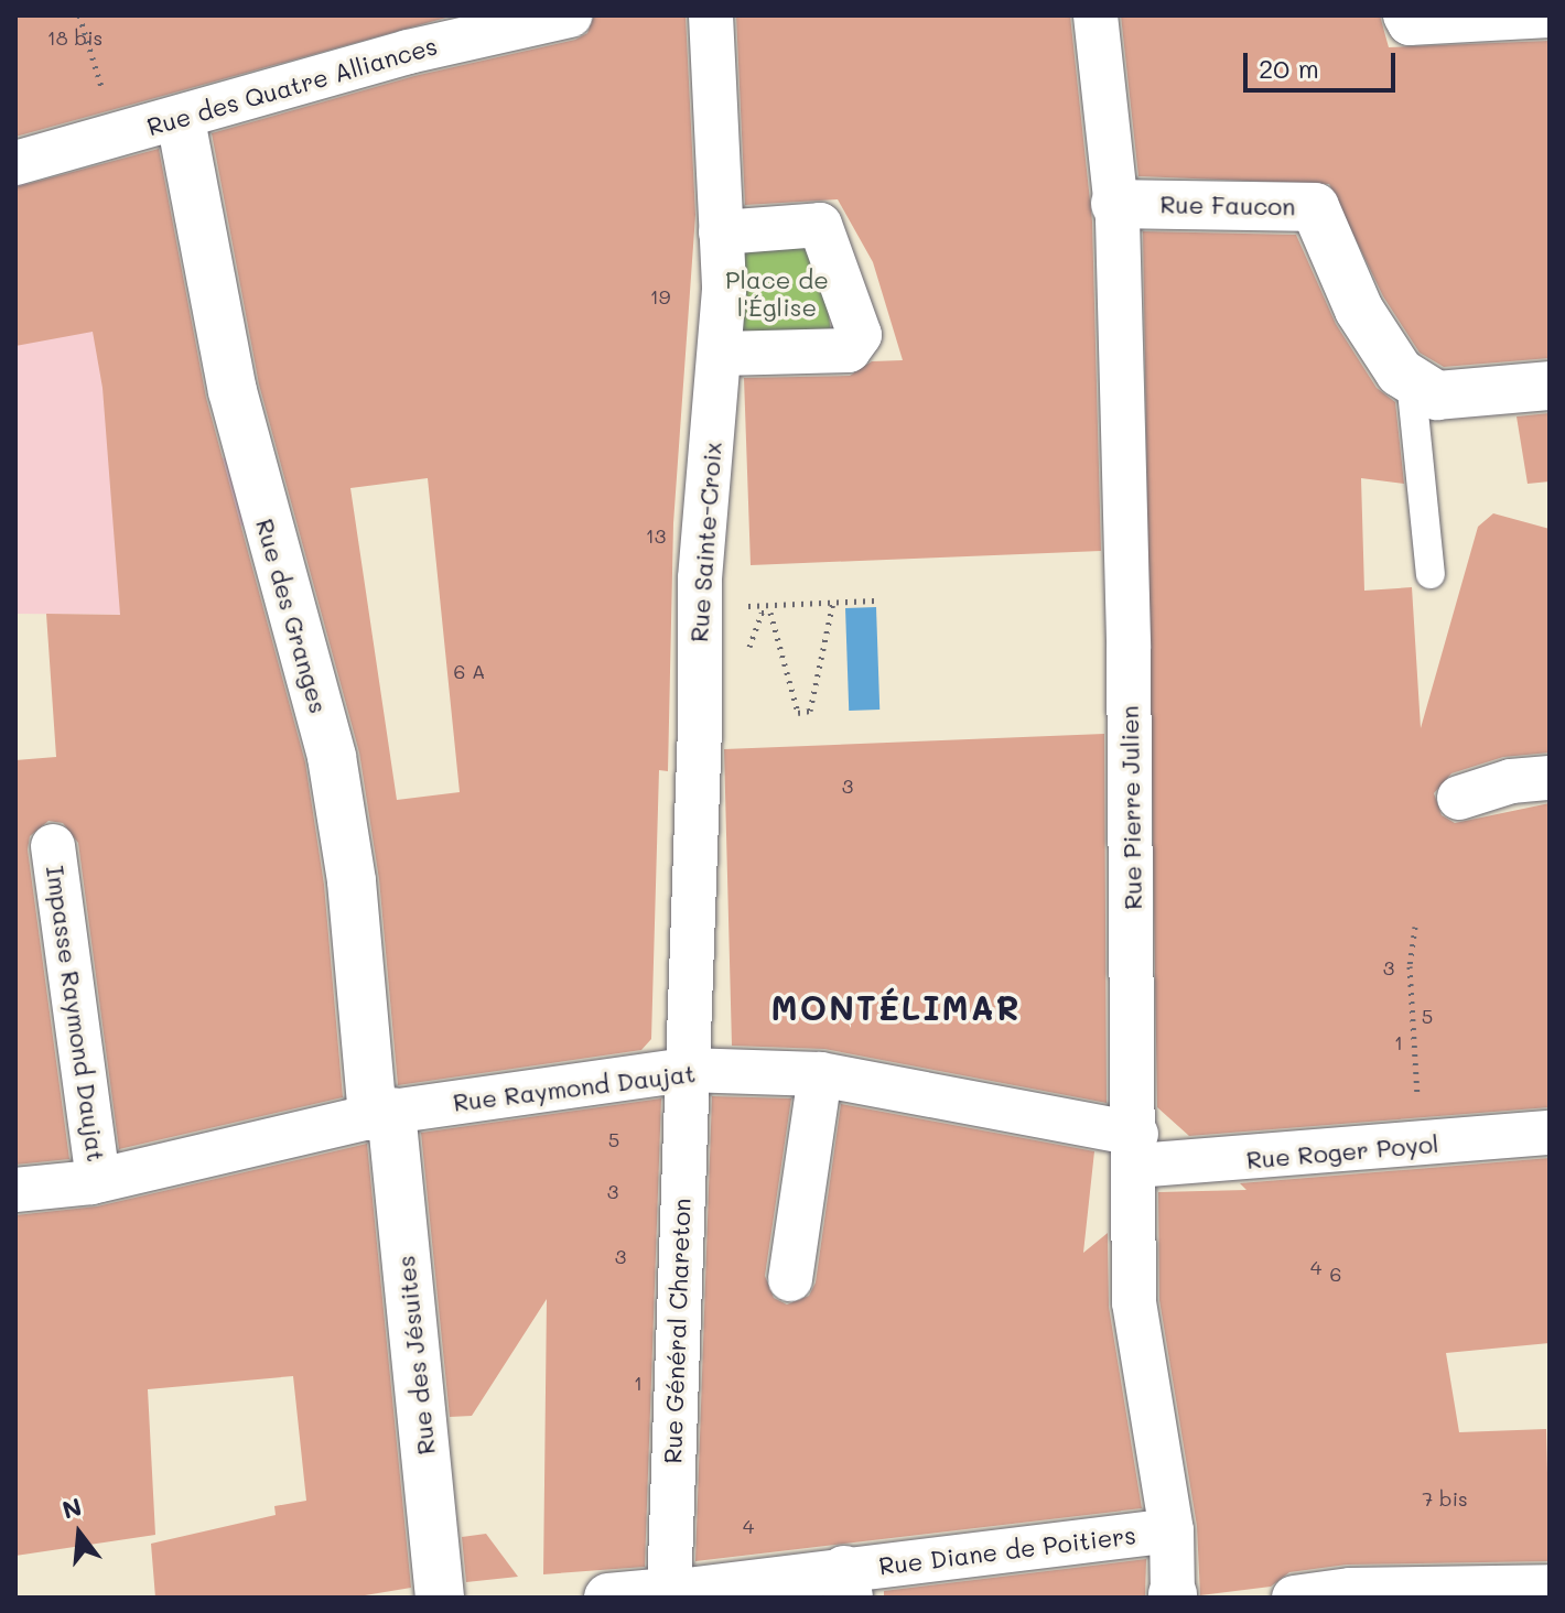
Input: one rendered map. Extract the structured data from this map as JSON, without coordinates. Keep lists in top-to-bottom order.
{
  "streets": {
    "street": [
      "Rue des Quatre Alliances",
      "Rue Faucon",
      "Rue Sainte-Croix",
      "Rue des Granges",
      "Rue Pierre Julien",
      "Impasse Raymond Daujat",
      "Rue Raymond Daujat",
      "Rue Roger Poyol",
      "Rue Général Chareton",
      "Rue des Jésuites",
      "Rue Diane de Poitiers"
    ]
  },
  "crossings": [
    ["Rue des Quatre Alliances", "Rue des Granges"],
    ["Rue Faucon", "Rue Pierre Julien"],
    ["Rue Sainte-Croix", "Rue Raymond Daujat"],
    ["Rue Sainte-Croix", "Rue Général Chareton"],
    ["Rue des Granges", "Rue Raymond Daujat"],
    ["Rue des Granges", "Rue des Jésuites"],
    ["Rue Pierre Julien", "Rue Raymond Daujat"],
    ["Rue Pierre Julien", "Rue Roger Poyol"],
    ["Rue Pierre Julien", "Rue Diane de Poitiers"],
    ["Impasse Raymond Daujat", "Rue Raymond Daujat"],
    ["Rue Raymond Daujat", "Rue Roger Poyol"],
    ["Rue Raymond Daujat", "Rue Général Chareton"],
    ["Rue Raymond Daujat", "Rue des Jésuites"],
    ["Rue Général Chareton", "Rue Diane de Poitiers"]
  ],
  "districts": ["MONTÉLIMAR"],
  "parks": ["Place de l'Église"],
  "house_numbers": [
    "18 bis",
    "19",
    "13",
    "6 A",
    "3",
    "3",
    "5",
    "1",
    "5",
    "3",
    "3",
    "4",
    "6",
    "1",
    "7 bis",
    "4"
  ],
  "scale_bar": "20 m",
  "north": "top"
}
